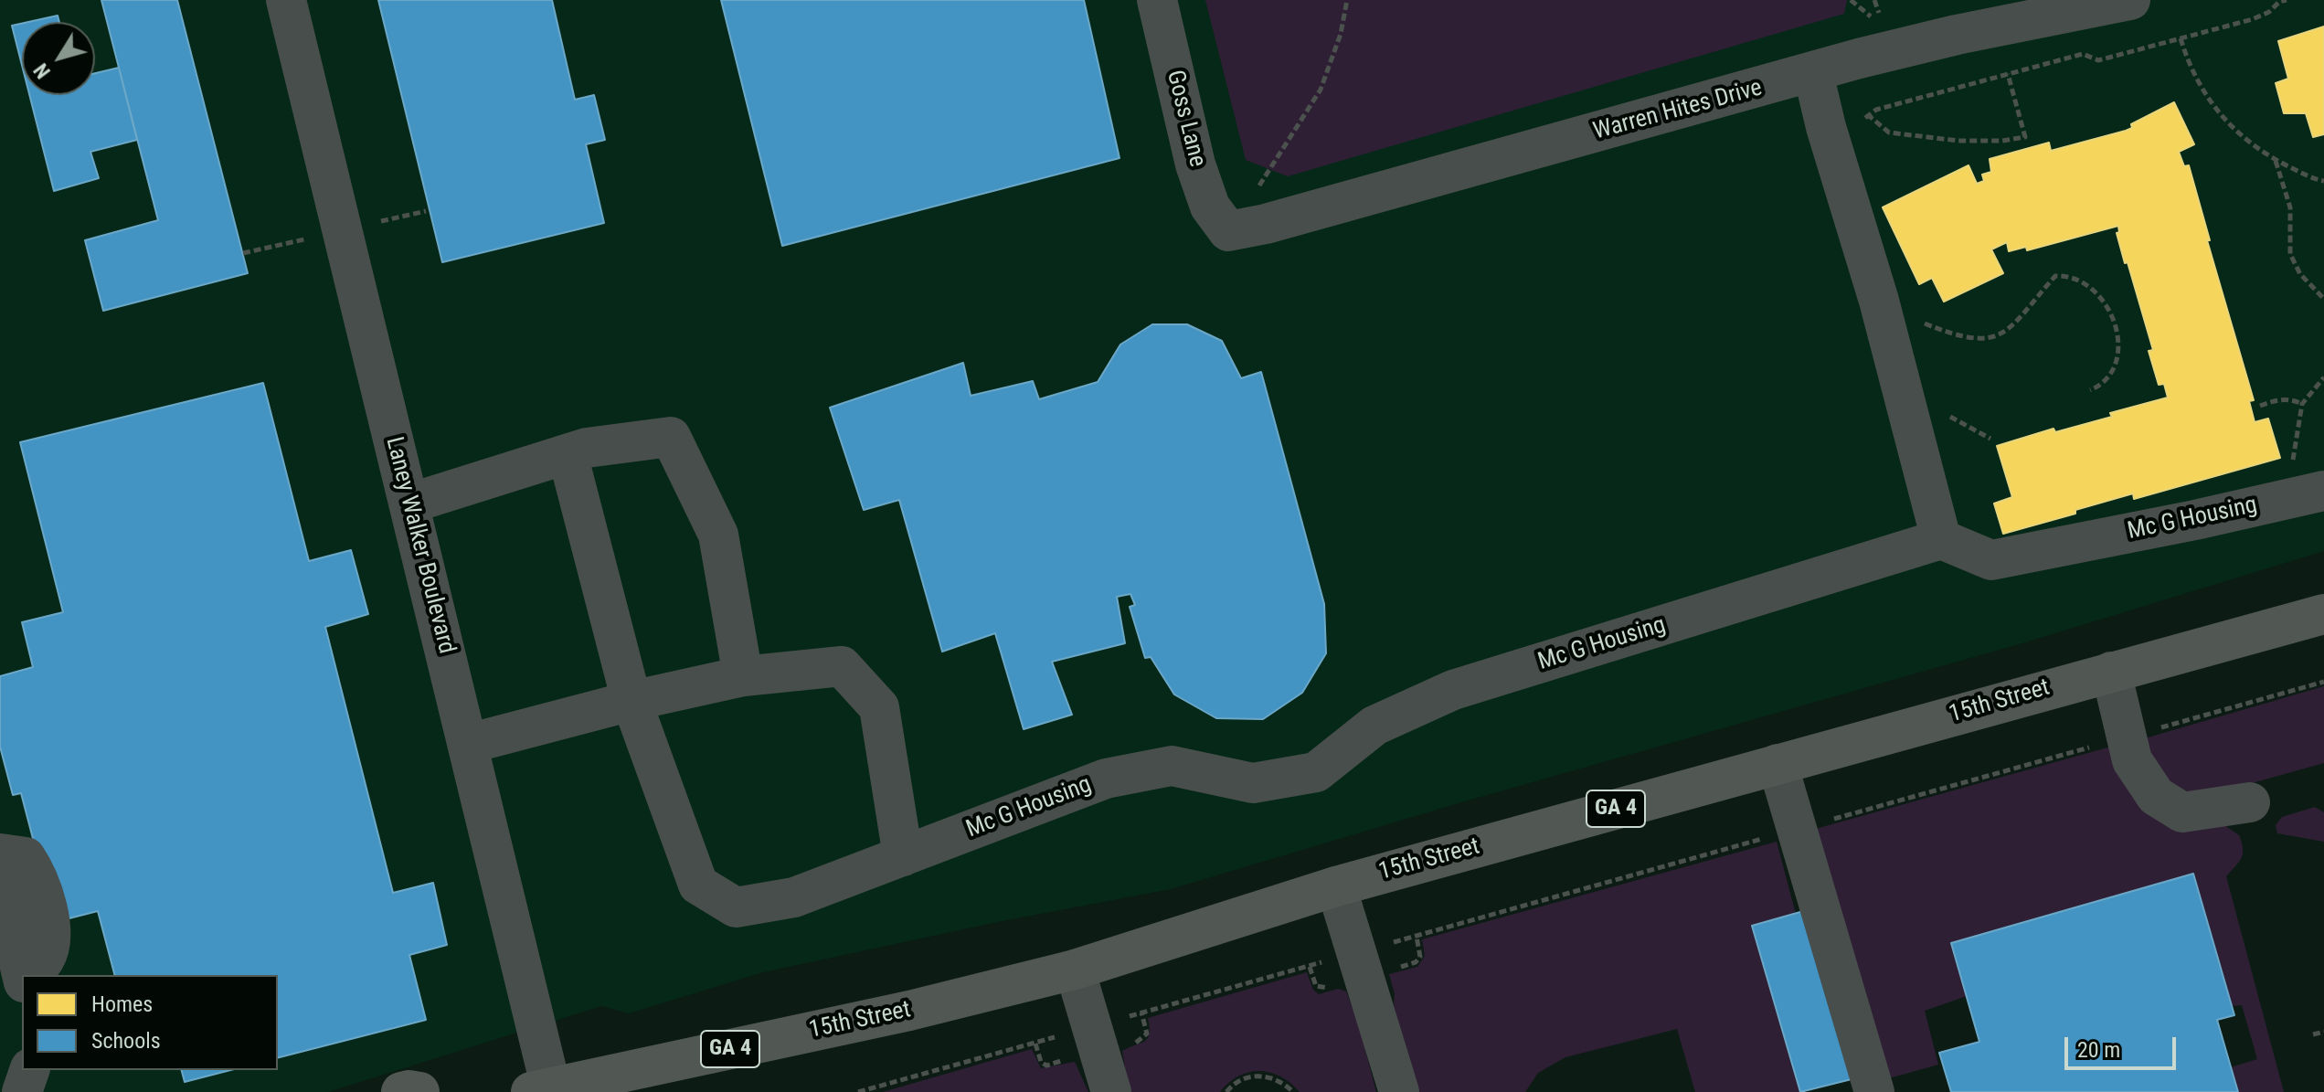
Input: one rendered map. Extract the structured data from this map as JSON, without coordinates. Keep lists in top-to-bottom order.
{
  "streets": {
    "main road": ["15th Street", "GA 4"],
    "street": [
      "Warren Hites Drive",
      "Goss Lane",
      "Mc G Housing",
      "Laney Walker Boulevard"
    ]
  },
  "crossings": [
    ["Warren Hites Drive", "Goss Lane"],
    ["Laney Walker Boulevard", "15th Street"]
  ],
  "legend": ["Homes", "Schools"],
  "scale_bar": "20 m",
  "north": "bottom left"
}
